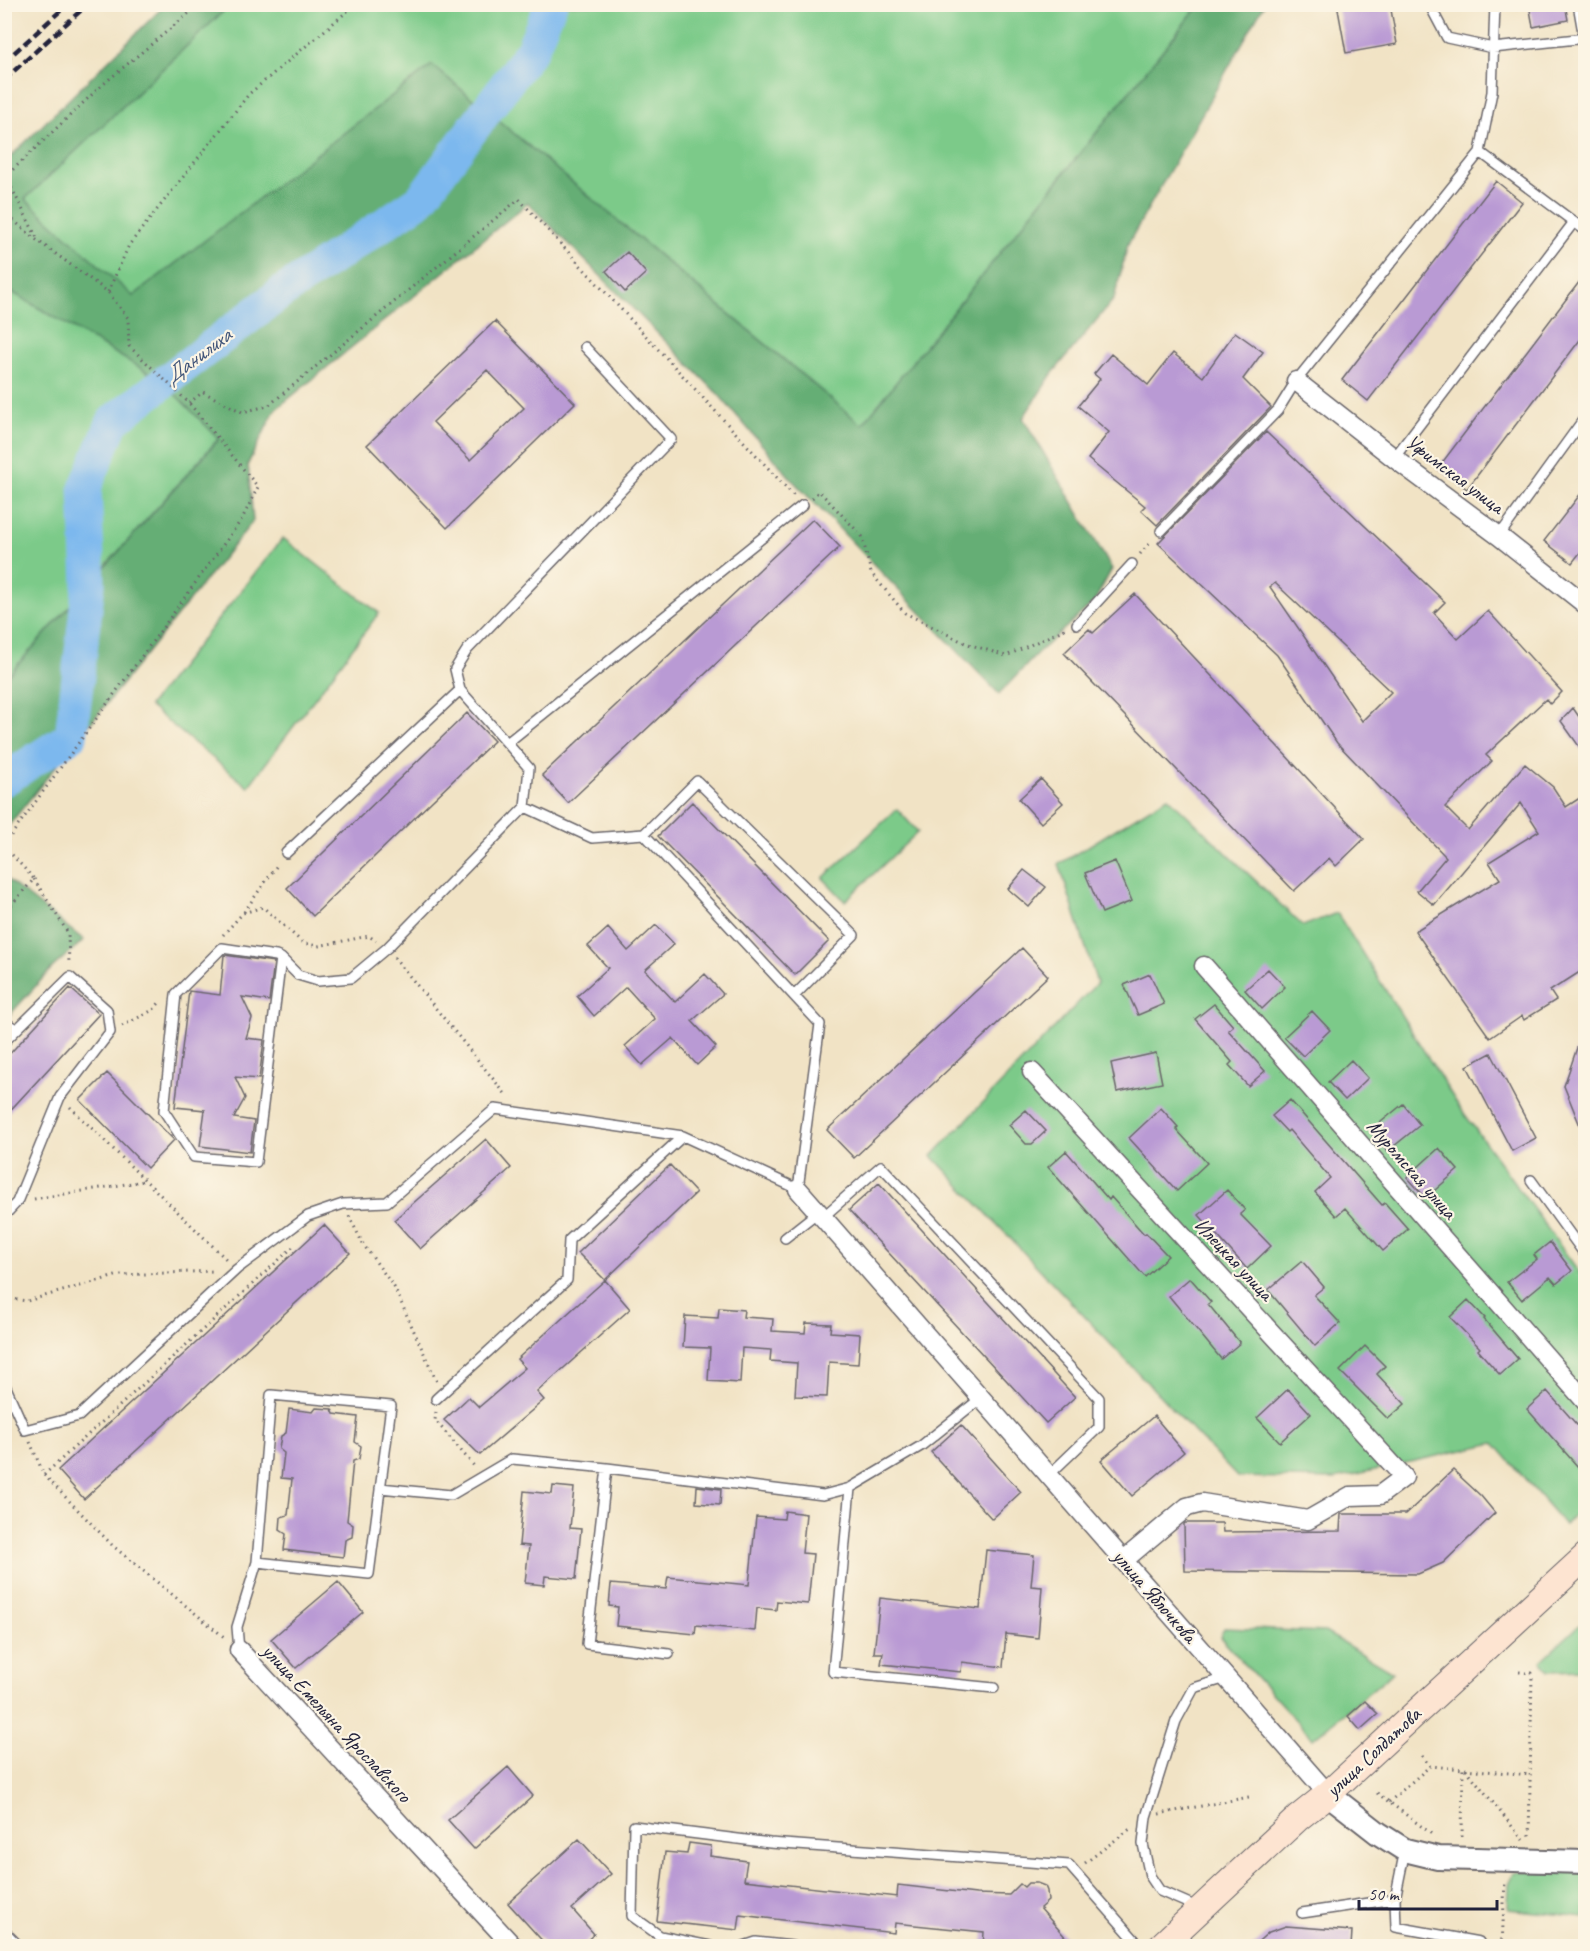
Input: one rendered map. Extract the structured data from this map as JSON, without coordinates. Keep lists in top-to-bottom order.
{
  "streets": {
    "main road": ["улица Солдатова"],
    "street": [
      "Уфимская улица",
      "Муромская улица",
      "Илецкая улица",
      "улица Яблочкова",
      "улица Емельяна Ярославского"
    ]
  },
  "crossings": [
    ["Илецкая улица", "улица Яблочкова"],
    ["улица Яблочкова", "улица Солдатова"]
  ],
  "water": ["Данилиха"],
  "scale_bar": "50 m"
}
